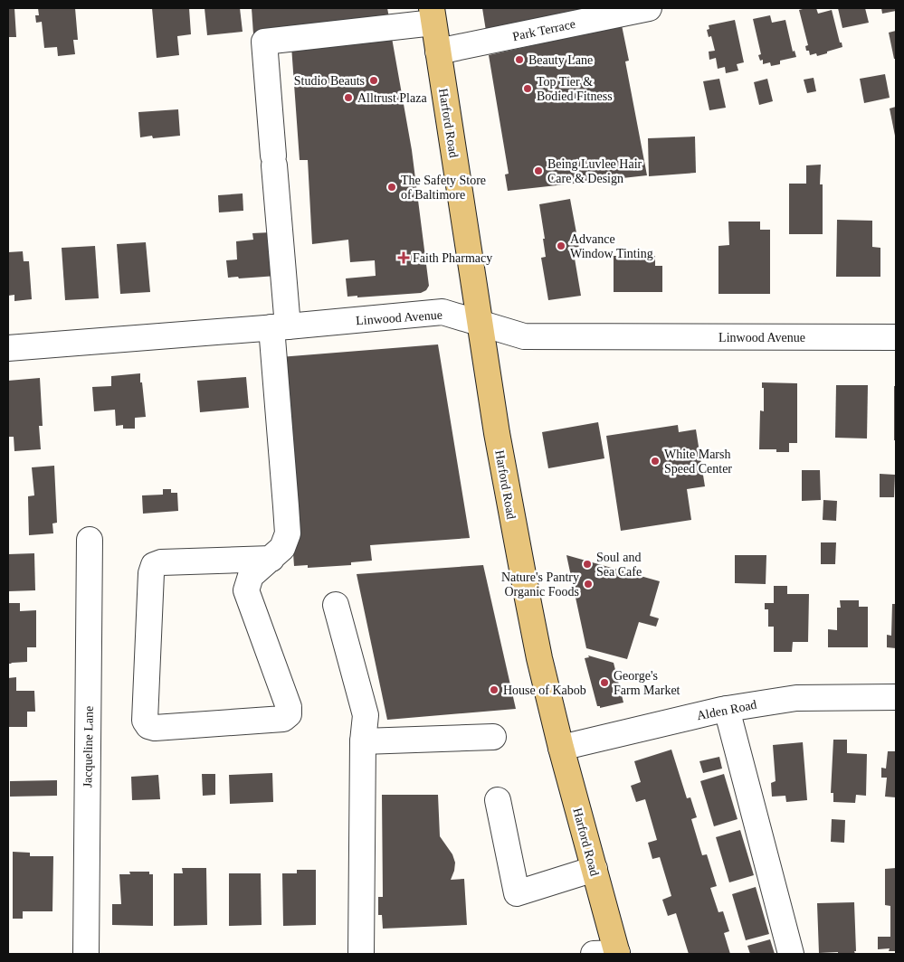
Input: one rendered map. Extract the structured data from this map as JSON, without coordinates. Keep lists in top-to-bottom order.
{
  "streets": {
    "main road": ["Harford Road"],
    "street": [
      "Park Terrace",
      "Linwood Avenue",
      "Alden Road",
      "Jacqueline Lane"
    ]
  },
  "crossings": [
    ["Park Terrace", "Harford Road"],
    ["Harford Road", "Linwood Avenue"],
    ["Harford Road", "Alden Road"]
  ],
  "places": {
    "other": [
      "Beauty Lane",
      "Studio Beauts",
      "Top Tier & Bodied Fitness",
      "Alltrust Plaza",
      "Being Luvlee Hair Care & Design",
      "The Safety Store of Baltimore",
      "Advance Window Tinting",
      "White Marsh Speed Center",
      "Soul and Sea Cafe",
      "Nature's Pantry Organic Foods",
      "George's Farm Market",
      "House of Kabob"
    ],
    "health": ["Faith Pharmacy"]
  }
}
